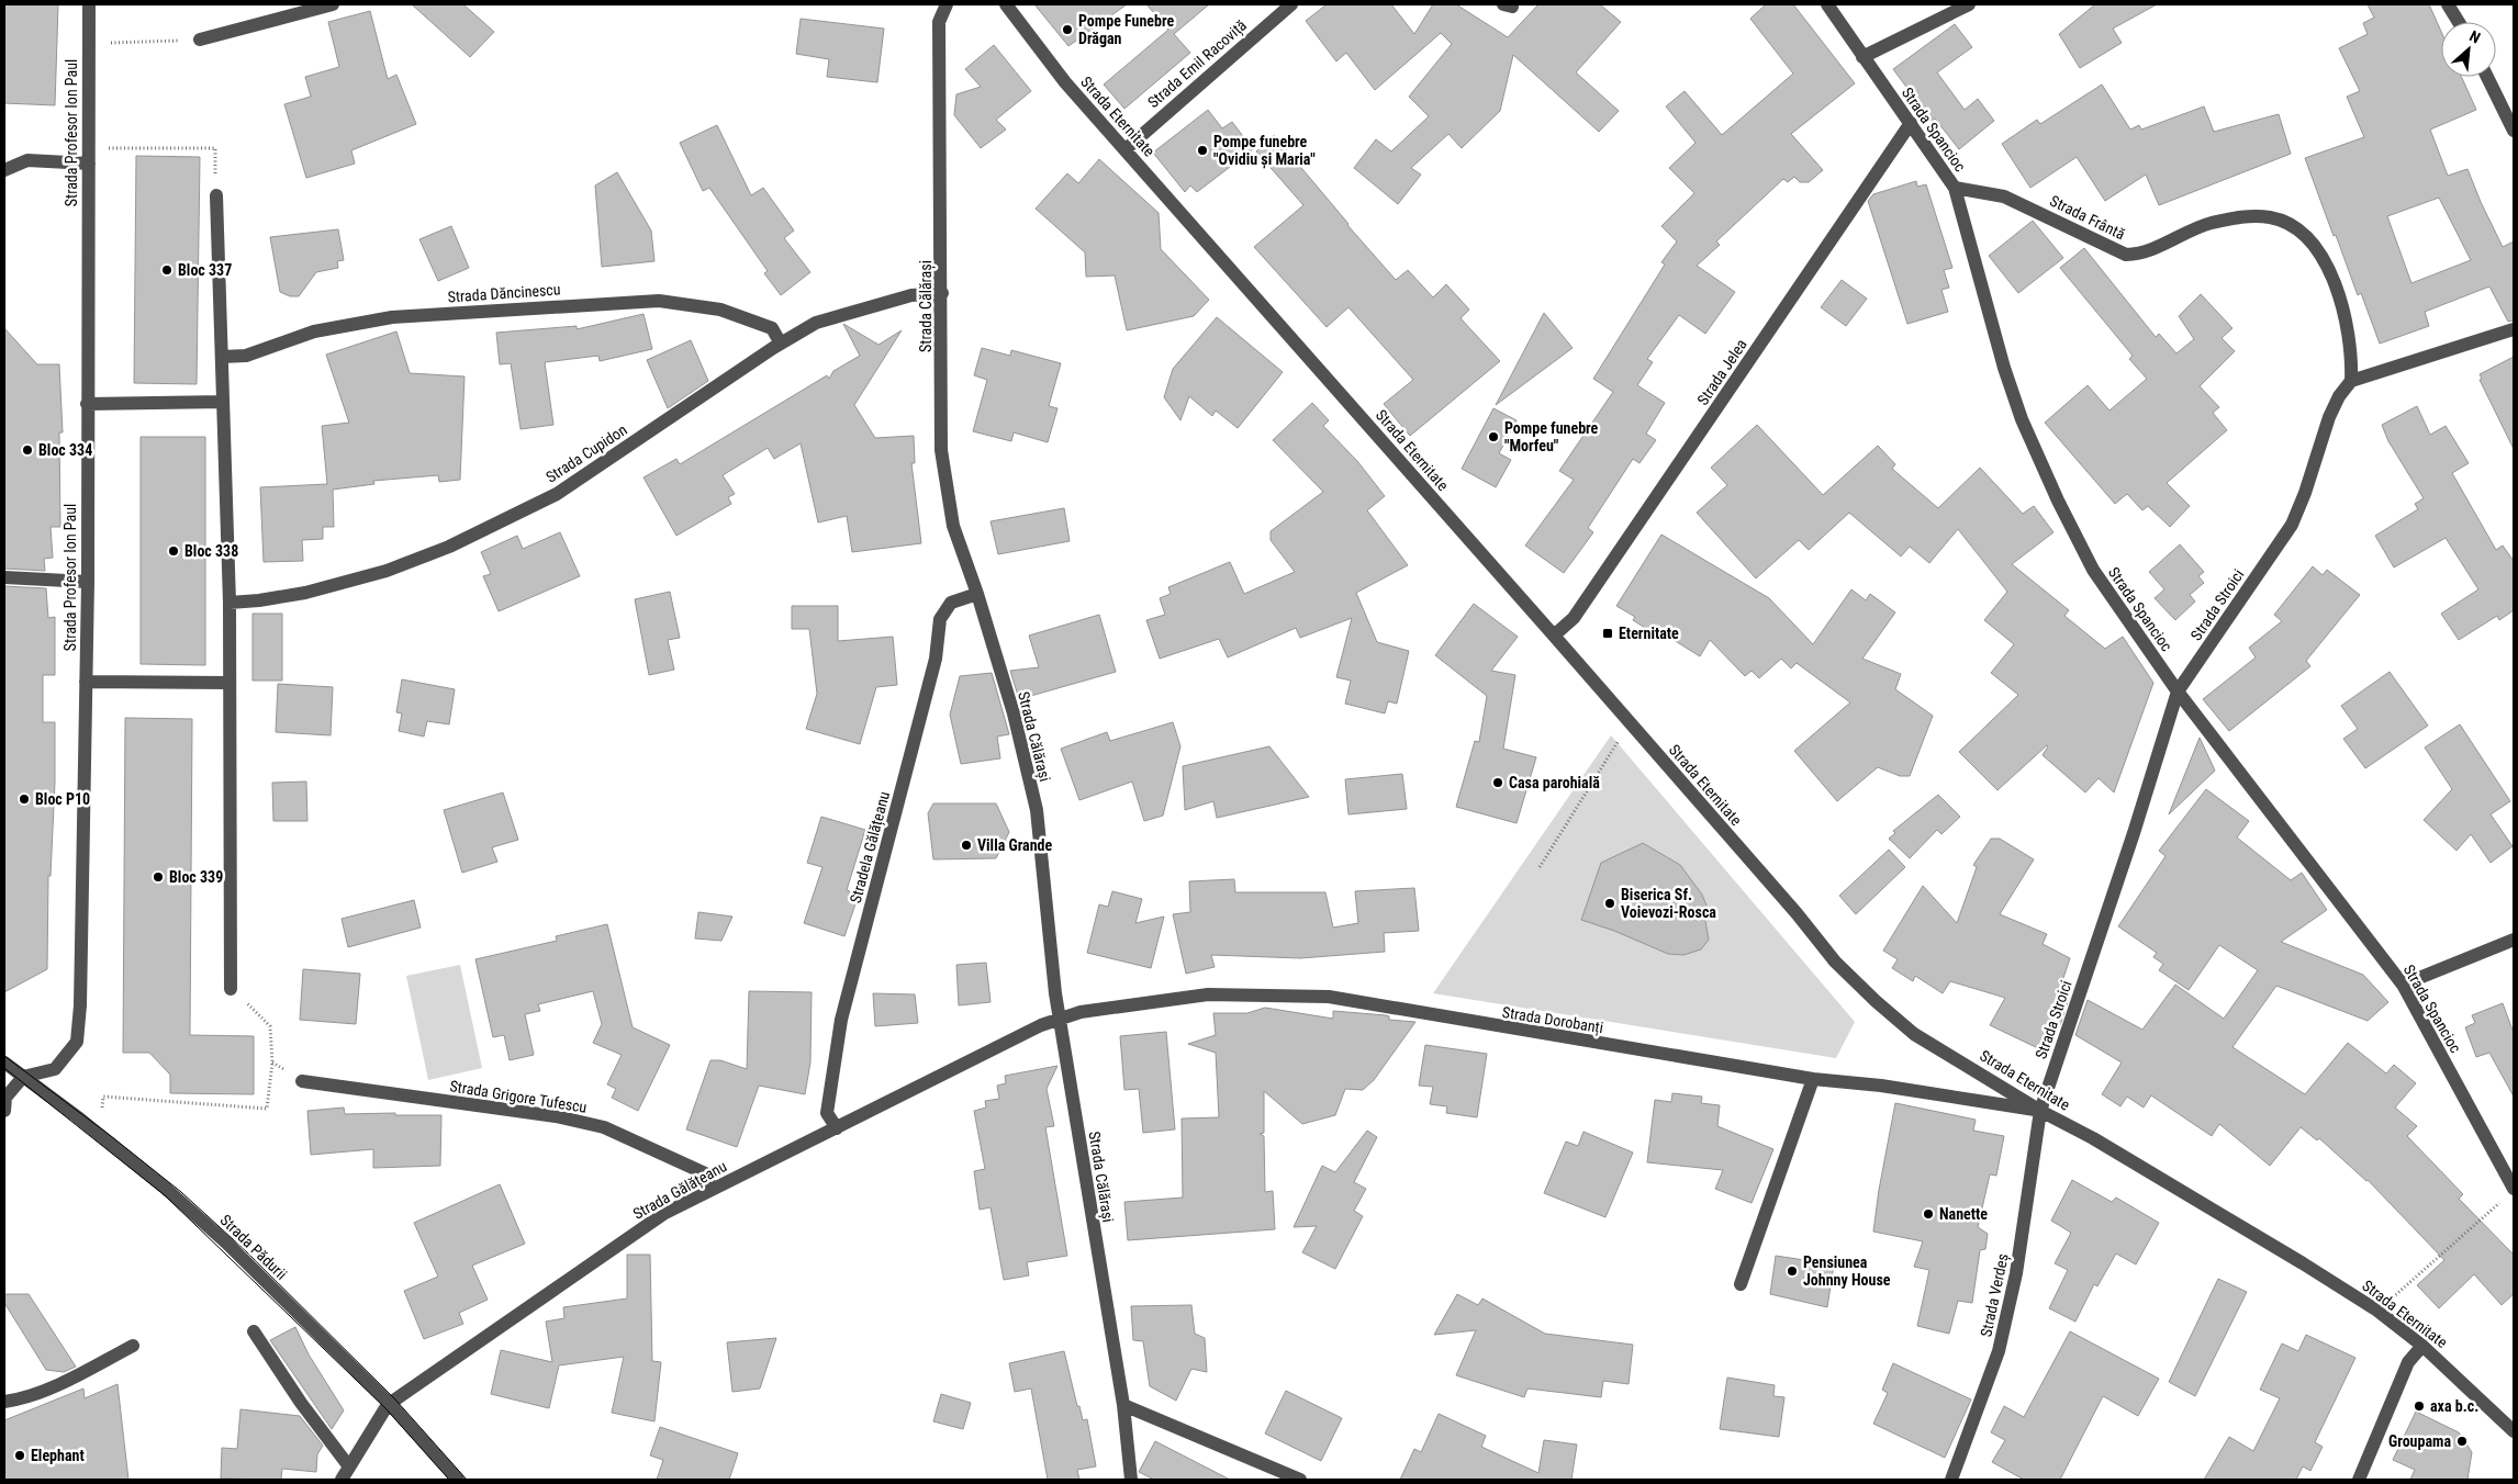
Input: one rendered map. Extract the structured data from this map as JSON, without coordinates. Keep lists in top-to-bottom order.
{
  "streets": {
    "street": [
      "Strada Emil Racoviță",
      "Strada Eternitate",
      "Strada Spancioc",
      "Strada Profesor Ion Paul",
      "Strada Frântă",
      "Strada Dăncinescu",
      "Strada Călărași",
      "Strada Jelea",
      "Strada Cupidon",
      "Strada Stroici",
      "Stradela Gălățeanu",
      "Strada Dorobanți",
      "Strada Grigore Tufescu",
      "Strada Gălățeanu",
      "Strada Pădurii",
      "Strada Verdeș"
    ]
  },
  "crossings": [
    ["Strada Emil Racoviță", "Strada Eternitate"],
    ["Strada Eternitate", "Strada Jelea"],
    ["Strada Eternitate", "Strada Stroici"],
    ["Strada Eternitate", "Strada Dorobanți"],
    ["Strada Eternitate", "Strada Verdeș"],
    ["Strada Spancioc", "Strada Frântă"],
    ["Strada Spancioc", "Strada Jelea"],
    ["Strada Spancioc", "Strada Stroici"],
    ["Strada Profesor Ion Paul", "Strada Pădurii"],
    ["Strada Frântă", "Strada Stroici"],
    ["Strada Dăncinescu", "Strada Cupidon"],
    ["Strada Călărași", "Strada Cupidon"],
    ["Strada Călărași", "Stradela Gălățeanu"],
    ["Strada Călărași", "Strada Dorobanți"],
    ["Strada Călărași", "Strada Gălățeanu"],
    ["Strada Stroici", "Strada Dorobanți"],
    ["Strada Stroici", "Strada Verdeș"],
    ["Stradela Gălățeanu", "Strada Gălățeanu"],
    ["Strada Dorobanți", "Strada Gălățeanu"],
    ["Strada Dorobanți", "Strada Verdeș"],
    ["Strada Grigore Tufescu", "Strada Gălățeanu"],
    ["Strada Gălățeanu", "Strada Pădurii"]
  ],
  "places": {
    "other": [
      "Pompe Funebre Drăgan",
      "Pompe funebre \"Ovidiu și Maria\"",
      "Bloc 337",
      "Pompe funebre \"Morfeu\"",
      "Bloc 334",
      "Bloc 338",
      "Casa parohială",
      "Bloc P10",
      "Villa Grande",
      "Bloc 339",
      "Biserica Sf. Voievozi-Rosca",
      "Nanette",
      "Pensiunea Johnny House",
      "axa b.c.",
      "Groupama",
      "Elephant"
    ],
    "transit": ["Eternitate"]
  },
  "north": "top right"
}
